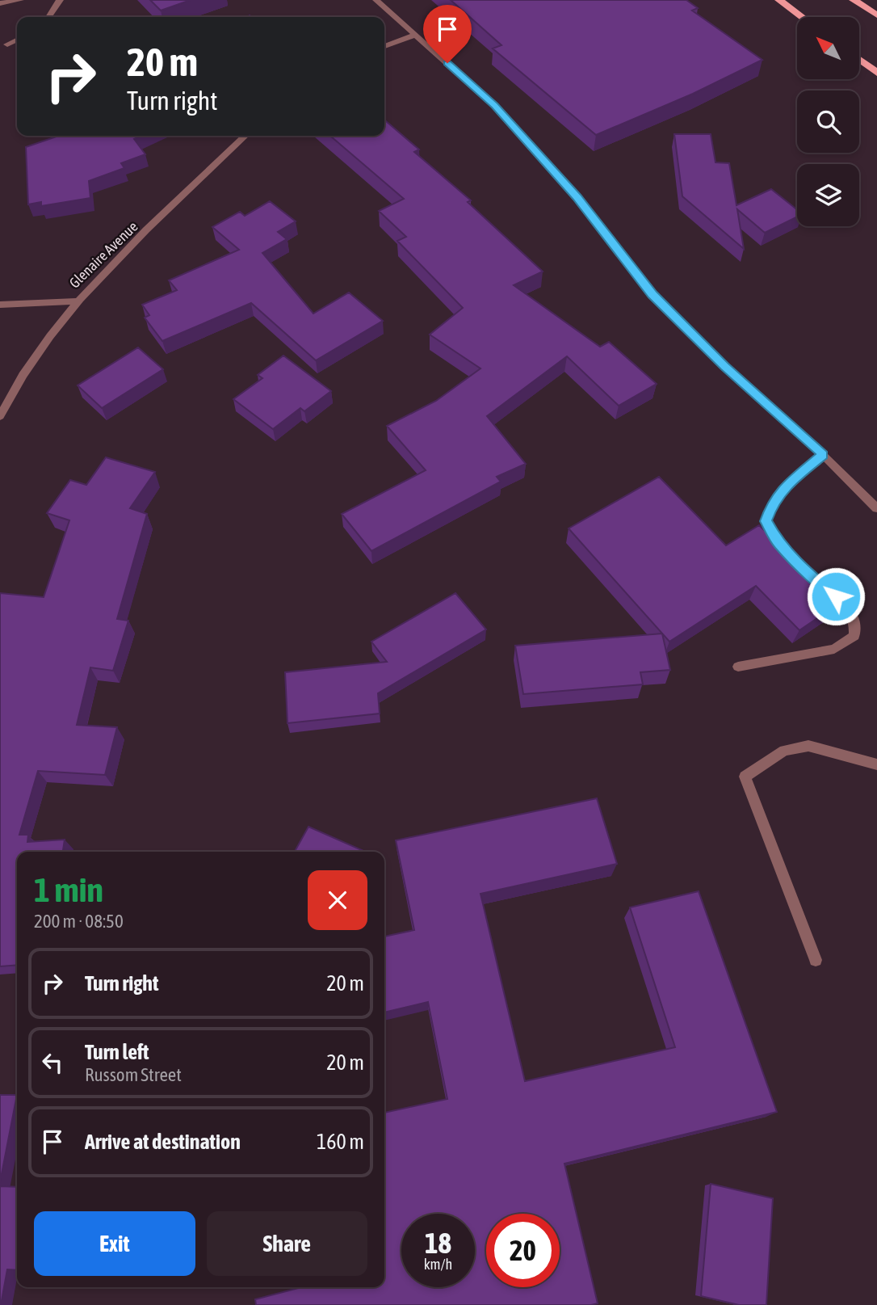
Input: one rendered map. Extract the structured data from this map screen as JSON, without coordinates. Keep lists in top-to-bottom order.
{
  "streets": {
    "street": ["Glenaire Avenue"]
  },
  "north": "top left",
  "page": {
    "turn": ["20 m", "Turn right"],
    "heading": ["1 min", "200 m · 08:50"],
    "list": [
      {
        "name": "Turn right",
        "value": "20 m"
      },
      {
        "name": "Turn left",
        "note": "Russom Street",
        "value": "20 m"
      },
      {
        "name": "Arrive at destination",
        "value": "160 m"
      }
    ],
    "buttons": ["Exit", "Share"],
    "speed": "18 km/h",
    "limit": "20"
  }
}
